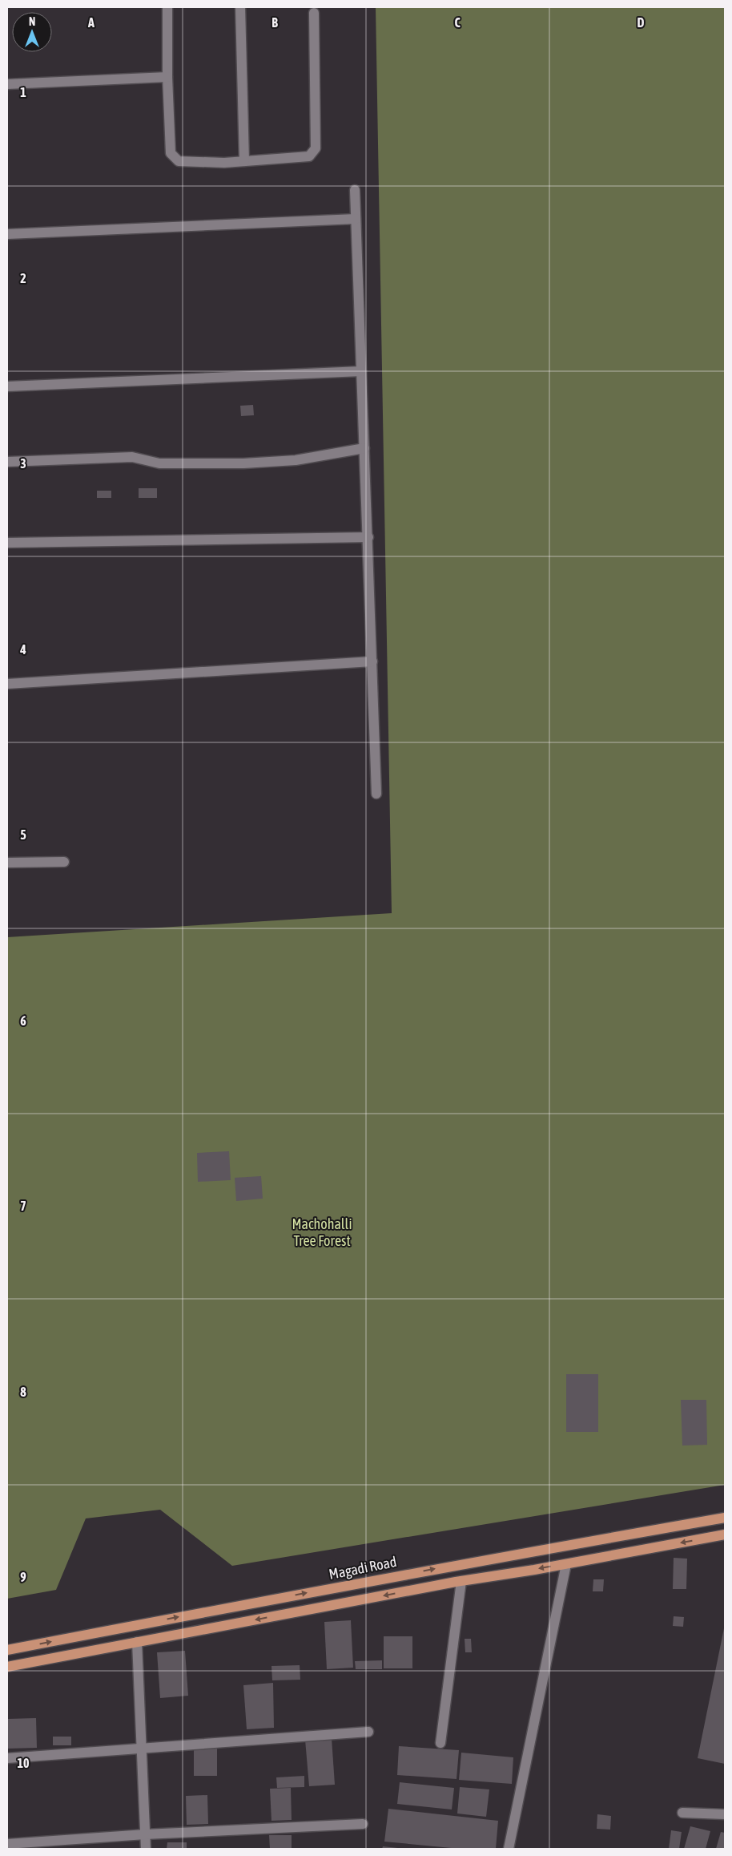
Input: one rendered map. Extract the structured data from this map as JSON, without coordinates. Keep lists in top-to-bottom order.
{
  "streets": {
    "main road": ["Magadi Road"]
  },
  "parks": ["Machohalli Tree Forest"],
  "north": "top",
  "grid": {
    "columns": [
      "A",
      "B",
      "C",
      "D"
    ],
    "rows": [
      "1",
      "2",
      "3",
      "4",
      "5",
      "6",
      "7",
      "8",
      "9",
      "10"
    ]
  }
}
